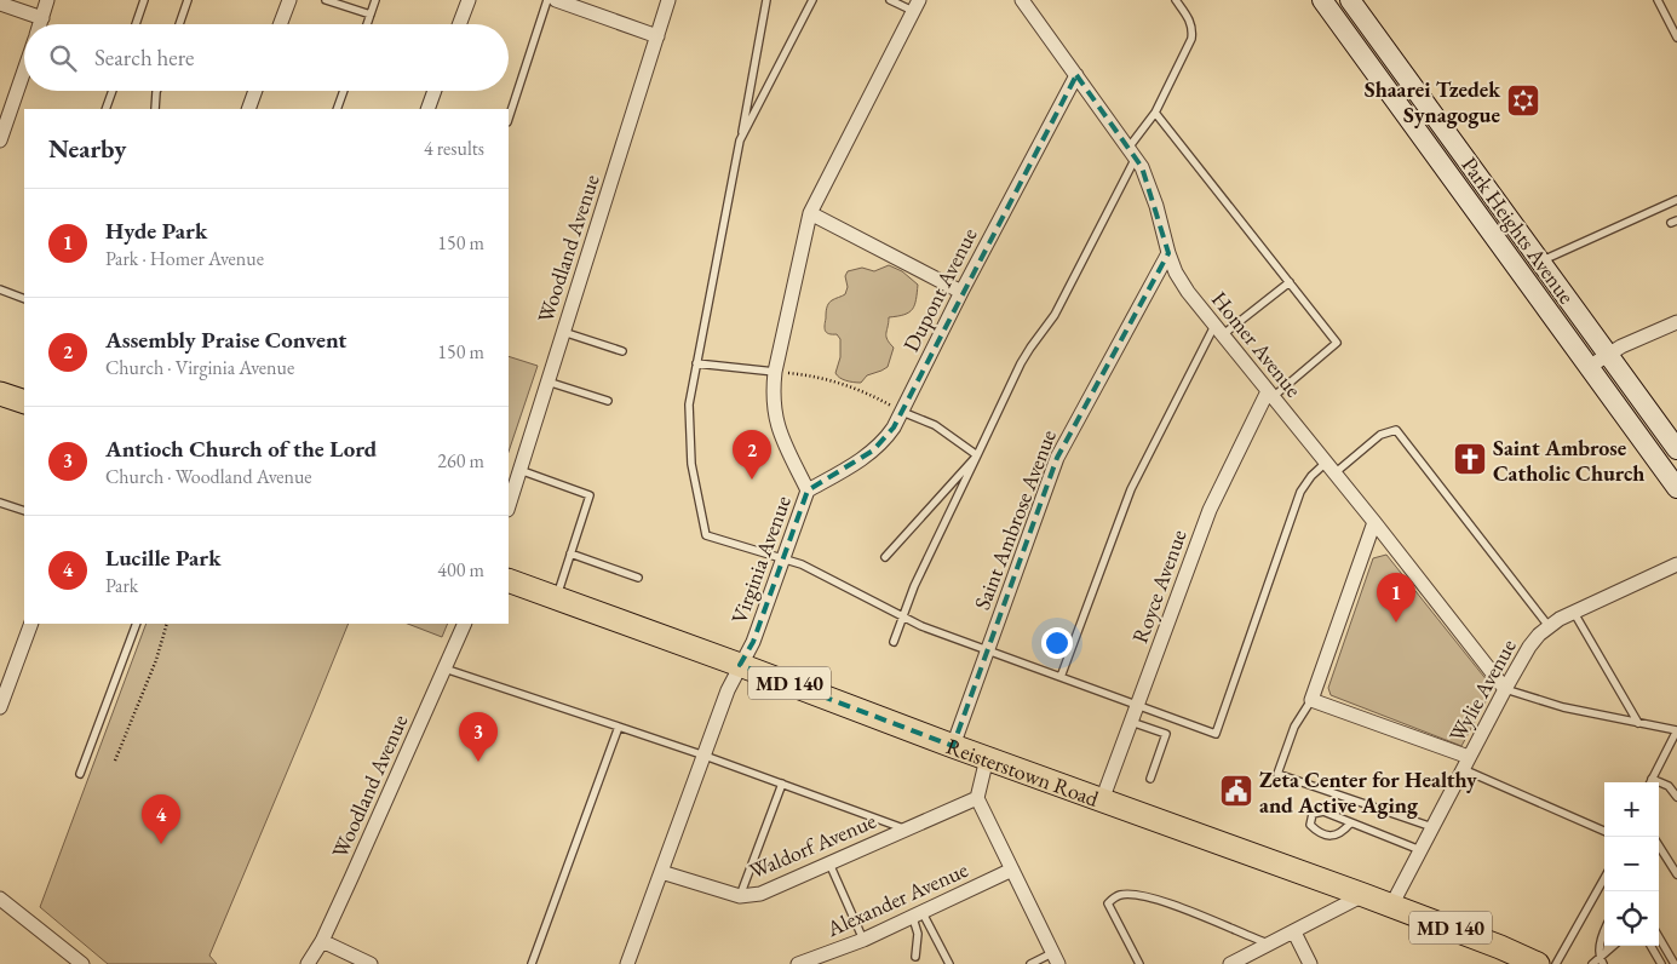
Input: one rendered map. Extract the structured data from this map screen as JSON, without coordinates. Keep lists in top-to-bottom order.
{
  "streets": {
    "main road": ["Park Heights Avenue", "MD 140", "Reisterstown Road"],
    "street": [
      "Woodland Avenue",
      "Dupont Avenue",
      "Homer Avenue",
      "Saint Ambrose Avenue",
      "Virginia Avenue",
      "Royce Avenue",
      "Wylie Avenue",
      "Waldorf Avenue",
      "Alexander Avenue"
    ]
  },
  "crossings": [
    ["Dupont Avenue", "Homer Avenue"],
    ["Dupont Avenue", "Virginia Avenue"],
    ["Homer Avenue", "Saint Ambrose Avenue"],
    ["Homer Avenue", "Royce Avenue"],
    ["Homer Avenue", "Wylie Avenue"],
    ["Saint Ambrose Avenue", "Reisterstown Road"],
    ["Virginia Avenue", "Reisterstown Road"],
    ["Virginia Avenue", "Waldorf Avenue"],
    ["Royce Avenue", "Reisterstown Road"],
    ["Wylie Avenue", "Reisterstown Road"]
  ],
  "places": {
    "synagogue": ["Shaarei Tzedek Synagogue"],
    "church": ["Saint Ambrose Catholic Church"],
    "public building": ["Zeta Center for Healthy and Active Aging"]
  },
  "page": {
    "search": "Search here",
    "heading": ["Nearby", "4 results"],
    "list": [
      {
        "mark": "1",
        "name": "Hyde Park",
        "note": "Park · Homer Avenue",
        "value": "150 m"
      },
      {
        "mark": "2",
        "name": "Assembly Praise Convent",
        "note": "Church · Virginia Avenue",
        "value": "150 m"
      },
      {
        "mark": "3",
        "name": "Antioch Church of the Lord",
        "note": "Church · Woodland Avenue",
        "value": "260 m"
      },
      {
        "mark": "4",
        "name": "Lucille Park",
        "note": "Park",
        "value": "400 m"
      }
    ],
    "pins": [
      "2",
      "1",
      "3",
      "4"
    ],
    "map_buttons": ["+", "−"]
  }
}
